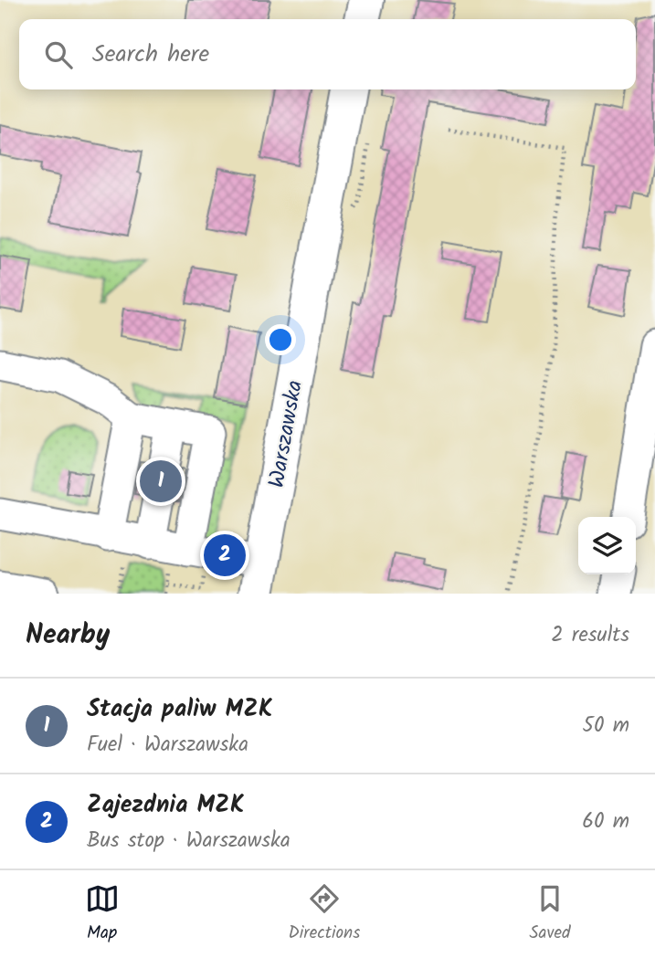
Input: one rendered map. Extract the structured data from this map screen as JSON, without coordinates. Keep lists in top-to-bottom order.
{
  "streets": {
    "main road": ["Warszawska"]
  },
  "page": {
    "search": "Search here",
    "pins": ["1", "2"],
    "heading": ["Nearby", "2 results"],
    "list": [
      {
        "mark": "1",
        "name": "Stacja paliw MZK",
        "note": "Fuel · Warszawska",
        "value": "50 m"
      },
      {
        "mark": "2",
        "name": "Zajezdnia MZK",
        "note": "Bus stop · Warszawska",
        "value": "60 m"
      }
    ],
    "nav": ["Map", "Directions", "Saved"]
  }
}
